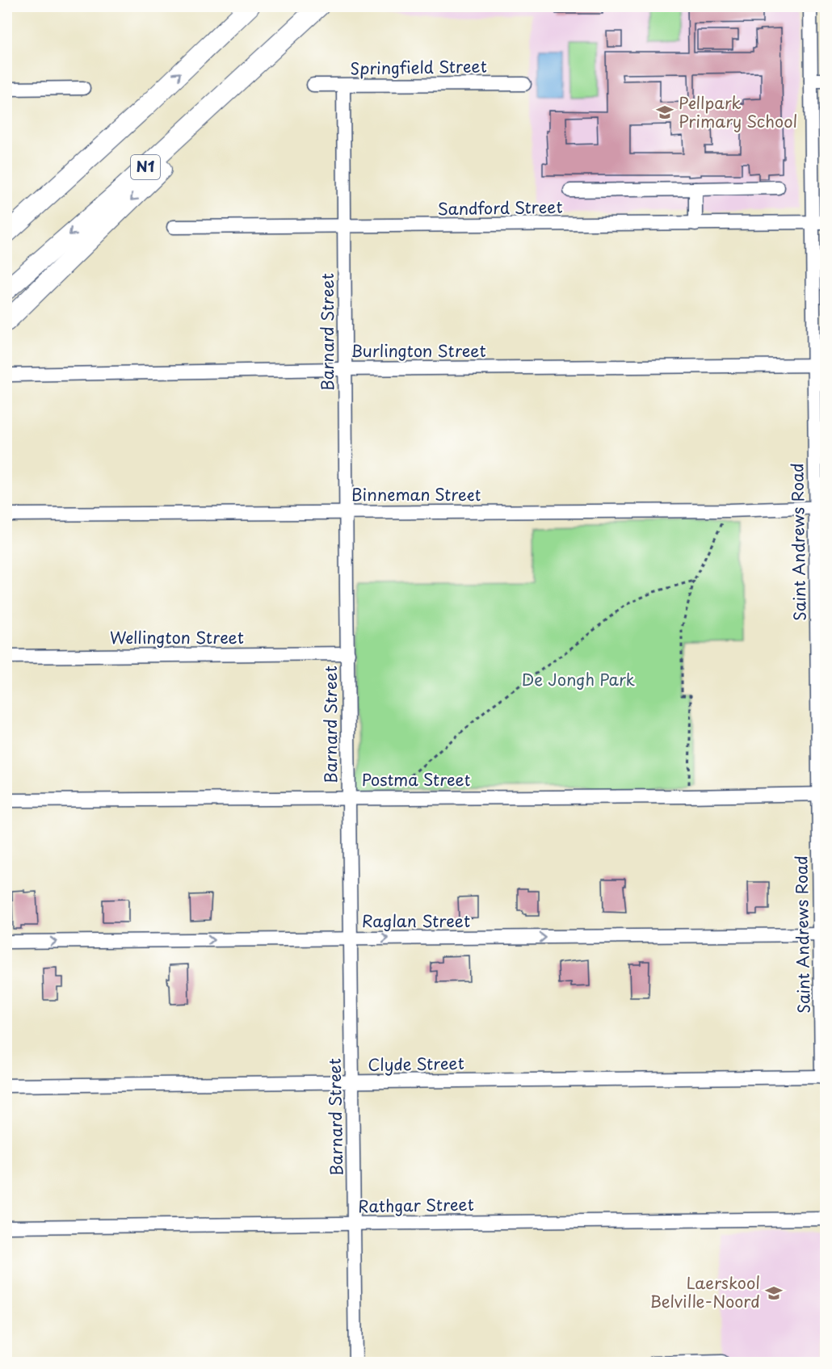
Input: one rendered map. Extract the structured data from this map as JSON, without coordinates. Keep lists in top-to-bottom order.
{
  "streets": {
    "highway": ["N1"],
    "street": [
      "Springfield Street",
      "Sandford Street",
      "Barnard Street",
      "Burlington Street",
      "Binneman Street",
      "Saint Andrews Road",
      "Wellington Street",
      "Postma Street",
      "Raglan Street",
      "Clyde Street",
      "Rathgar Street"
    ]
  },
  "crossings": [
    ["Springfield Street", "Barnard Street"],
    ["Sandford Street", "Barnard Street"],
    ["Sandford Street", "Saint Andrews Road"],
    ["Barnard Street", "Burlington Street"],
    ["Barnard Street", "Binneman Street"],
    ["Barnard Street", "Wellington Street"],
    ["Barnard Street", "Postma Street"],
    ["Barnard Street", "Raglan Street"],
    ["Barnard Street", "Clyde Street"],
    ["Barnard Street", "Rathgar Street"],
    ["Burlington Street", "Saint Andrews Road"],
    ["Binneman Street", "Saint Andrews Road"],
    ["Saint Andrews Road", "Postma Street"],
    ["Saint Andrews Road", "Raglan Street"],
    ["Saint Andrews Road", "Clyde Street"]
  ],
  "one_way": ["Raglan Street"],
  "parks": ["De Jongh Park"],
  "places": {
    "school or university": ["Pellpark Primary School", "Laerskool Belville-Noord"]
  }
}
